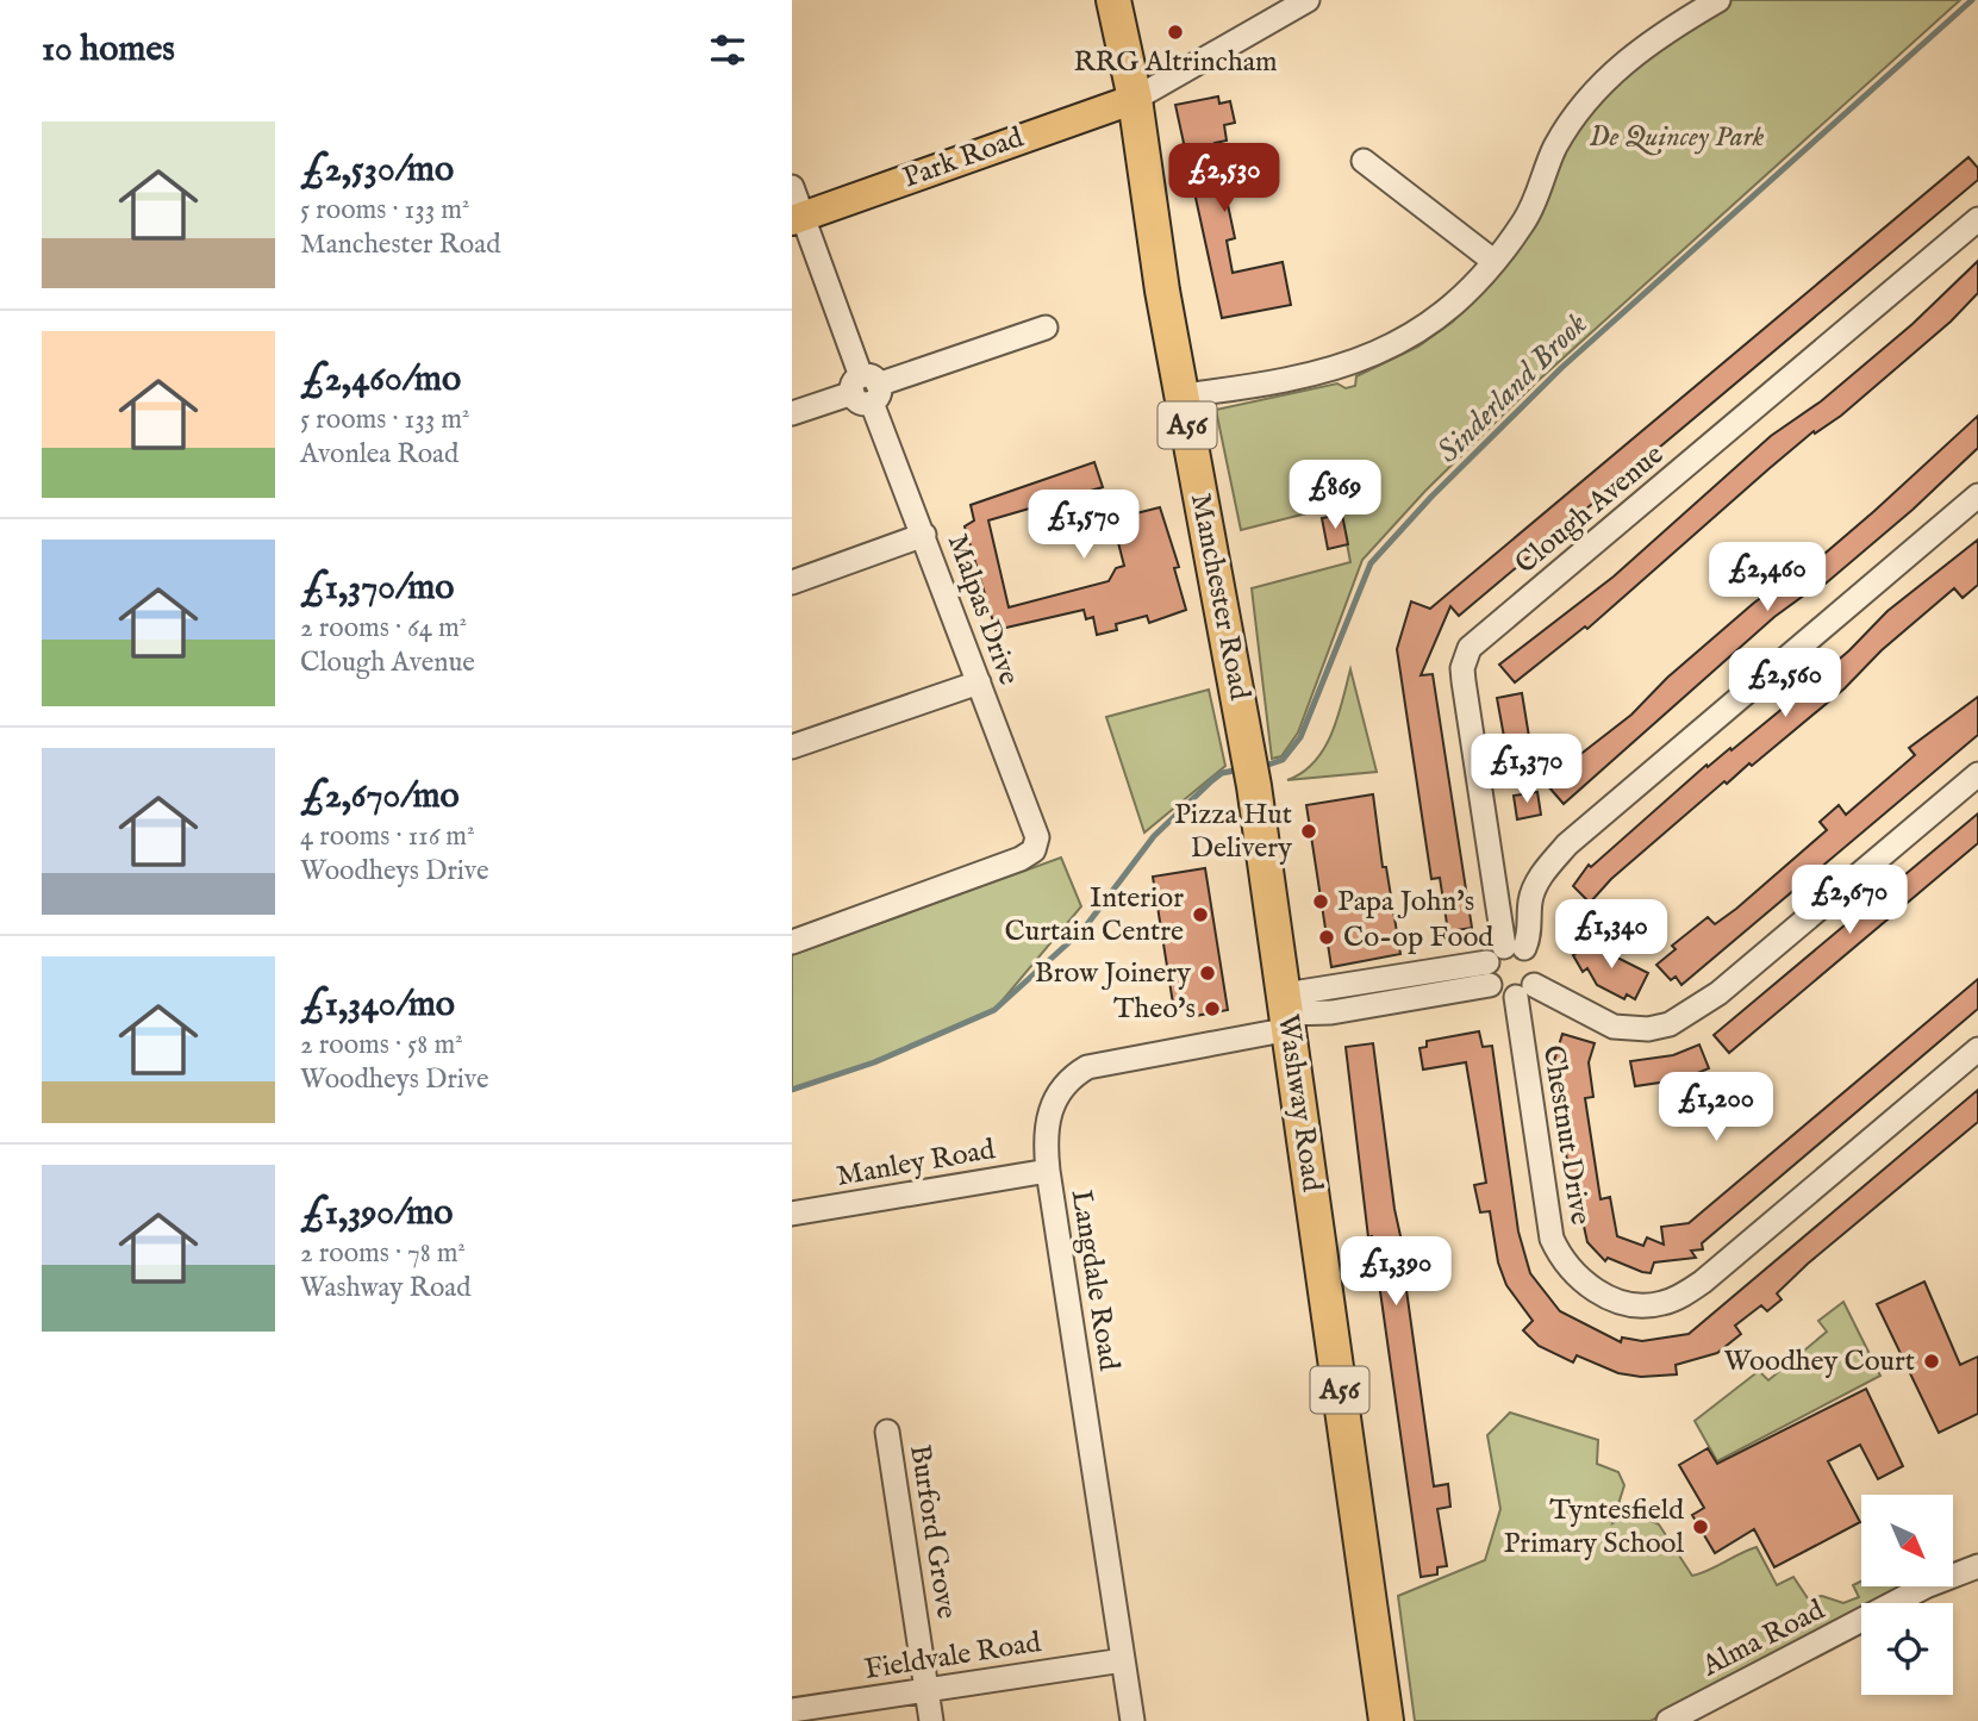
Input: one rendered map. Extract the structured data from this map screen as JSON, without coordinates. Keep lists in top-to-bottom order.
{
  "streets": {
    "highway": ["A56", "Manchester Road", "Washway Road"],
    "main road": ["Park Road"],
    "street": [
      "Clough Avenue",
      "Malpas Drive",
      "Chestnut Drive",
      "Manley Road",
      "Langdale Road",
      "Burford Grove",
      "Alma Road",
      "Fieldvale Road"
    ]
  },
  "crossings": [
    ["Park Road", "Manchester Road"],
    ["Park Road", "Malpas Drive"],
    ["Clough Avenue", "Chestnut Drive"],
    ["Manchester Road", "Washway Road"],
    ["Washway Road", "Langdale Road"],
    ["Manley Road", "Langdale Road"],
    ["Langdale Road", "Fieldvale Road"],
    ["Burford Grove", "Fieldvale Road"]
  ],
  "water": ["Sinderland Brook"],
  "parks": ["De Quincey Park"],
  "places": [
    "RRG Altrincham",
    "Pizza Hut Delivery",
    "Papa John's",
    "Interior Curtain Centre",
    "Co-op Food",
    "Brow Joinery",
    "Theo's",
    "Woodhey Court",
    "Tyntesfield Primary School"
  ],
  "north": "bottom right",
  "page": {
    "heading": "10 homes",
    "list": [
      {
        "name": "£2,530/mo",
        "note": "5 rooms · 133 m² · Manchester Road"
      },
      {
        "name": "£2,460/mo",
        "note": "5 rooms · 133 m² · Avonlea Road"
      },
      {
        "name": "£1,370/mo",
        "note": "2 rooms · 64 m² · Clough Avenue"
      },
      {
        "name": "£2,670/mo",
        "note": "4 rooms · 116 m² · Woodheys Drive"
      },
      {
        "name": "£1,340/mo",
        "note": "2 rooms · 58 m² · Woodheys Drive"
      },
      {
        "name": "£1,390/mo",
        "note": "2 rooms · 78 m² · Washway Road"
      }
    ],
    "price": [
      "£2,530",
      "£869",
      "£1,570",
      "£2,460",
      "£2,560",
      "£1,370",
      "£2,670",
      "£1,340",
      "£1,200",
      "£1,390"
    ]
  }
}
